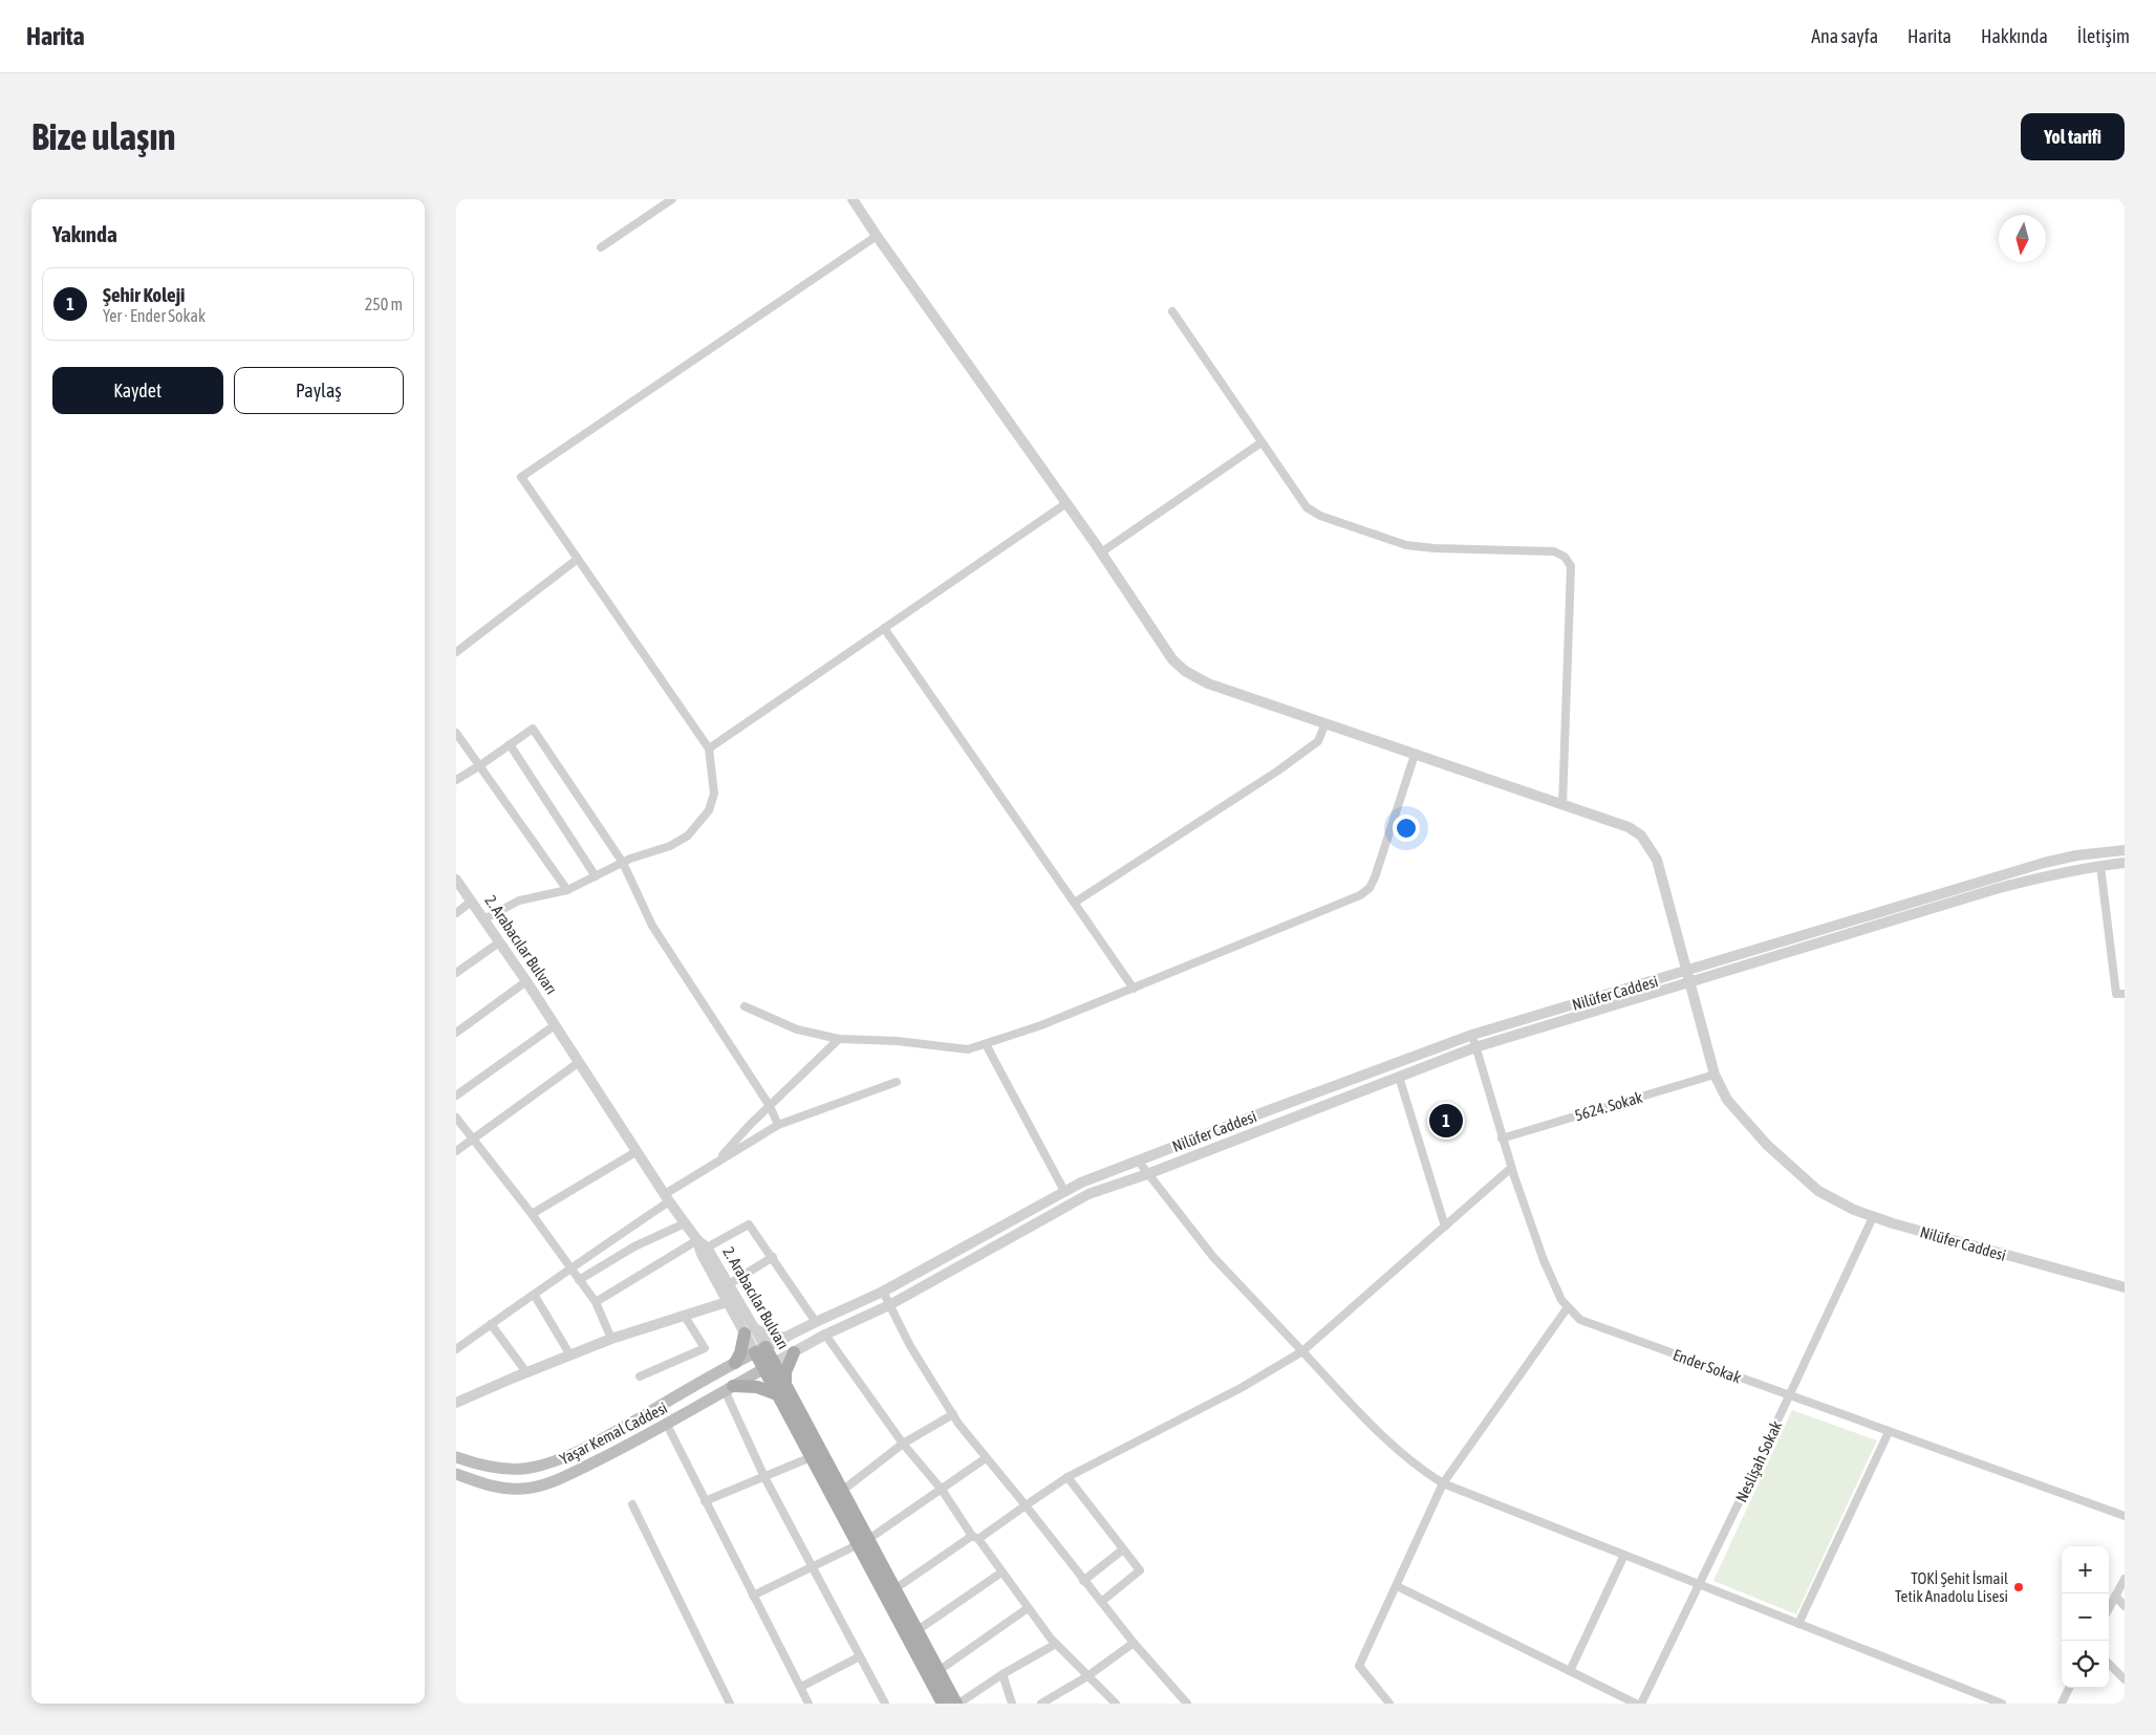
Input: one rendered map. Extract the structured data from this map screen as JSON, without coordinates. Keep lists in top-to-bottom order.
{
  "streets": {
    "main road": ["Yaşar Kemal Caddesi"],
    "street": [
      "2. Arabacılar Bulvarı",
      "Nilüfer Caddesi",
      "5624. Sokak",
      "Ender Sokak",
      "Neslişah Sokak"
    ]
  },
  "crossings": [
    ["Nilüfer Caddesi", "5624. Sokak"],
    ["Nilüfer Caddesi", "Ender Sokak"],
    ["Nilüfer Caddesi", "Yaşar Kemal Caddesi"],
    ["Nilüfer Caddesi", "Neslişah Sokak"],
    ["5624. Sokak", "Ender Sokak"],
    ["Ender Sokak", "Neslişah Sokak"]
  ],
  "places": ["TOKİ Şehit İsmail Tetik Anadolu Lisesi"],
  "north": "bottom",
  "page": {
    "header": "Harita",
    "nav": [
      "Ana sayfa",
      "Harita",
      "Hakkında",
      "İletişim"
    ],
    "buttons": [
      "Yol tarifi",
      ["Kaydet", "Paylaş"]
    ],
    "title": "Bize ulaşın",
    "heading": "Yakında",
    "list": [
      {
        "mark": "1",
        "name": "Şehir Koleji",
        "note": "Yer · Ender Sokak",
        "value": "250 m"
      }
    ],
    "pins": "1",
    "map_buttons": ["+", "−"]
  }
}
